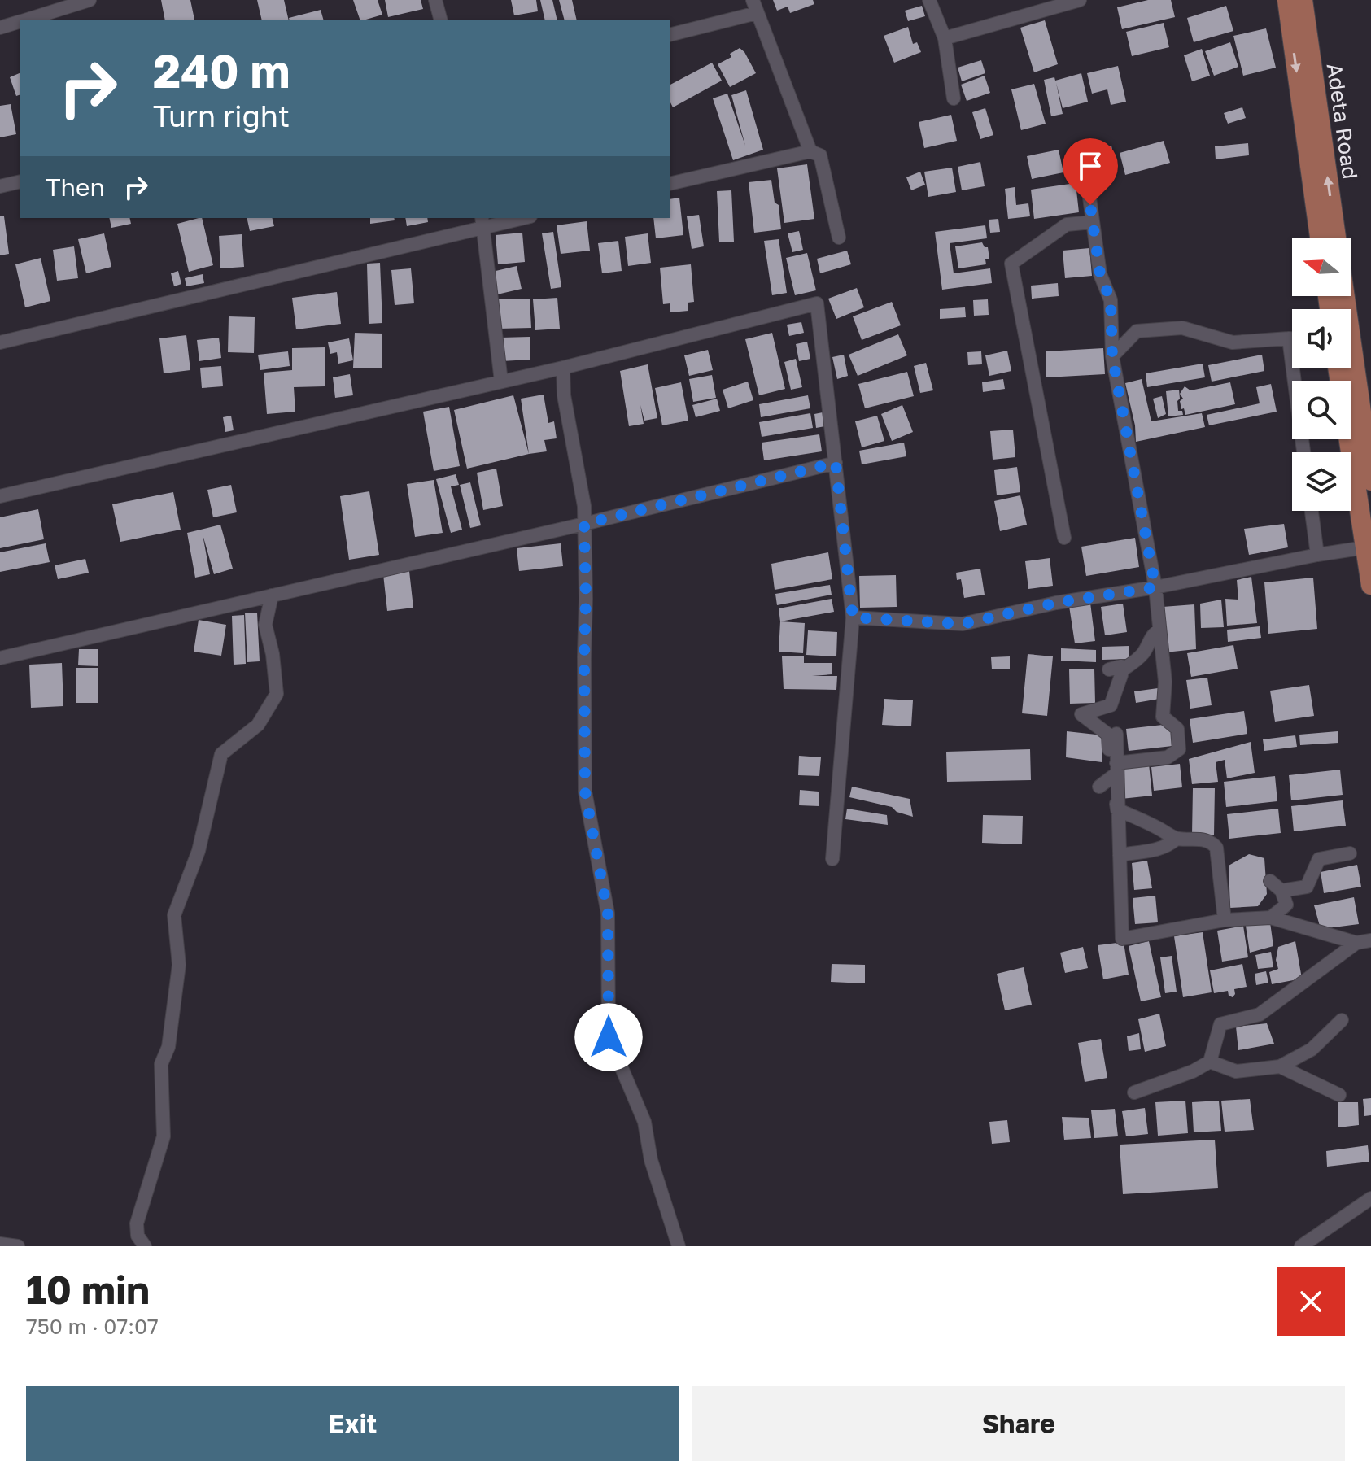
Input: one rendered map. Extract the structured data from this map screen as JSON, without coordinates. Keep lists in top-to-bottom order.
{
  "streets": {
    "main road": ["Adeta Road"]
  },
  "north": "left",
  "page": {
    "turn": ["240 m", "Turn right"],
    "then": "Then",
    "heading": ["10 min", "750 m · 07:07"],
    "buttons": ["Exit", "Share"]
  }
}
